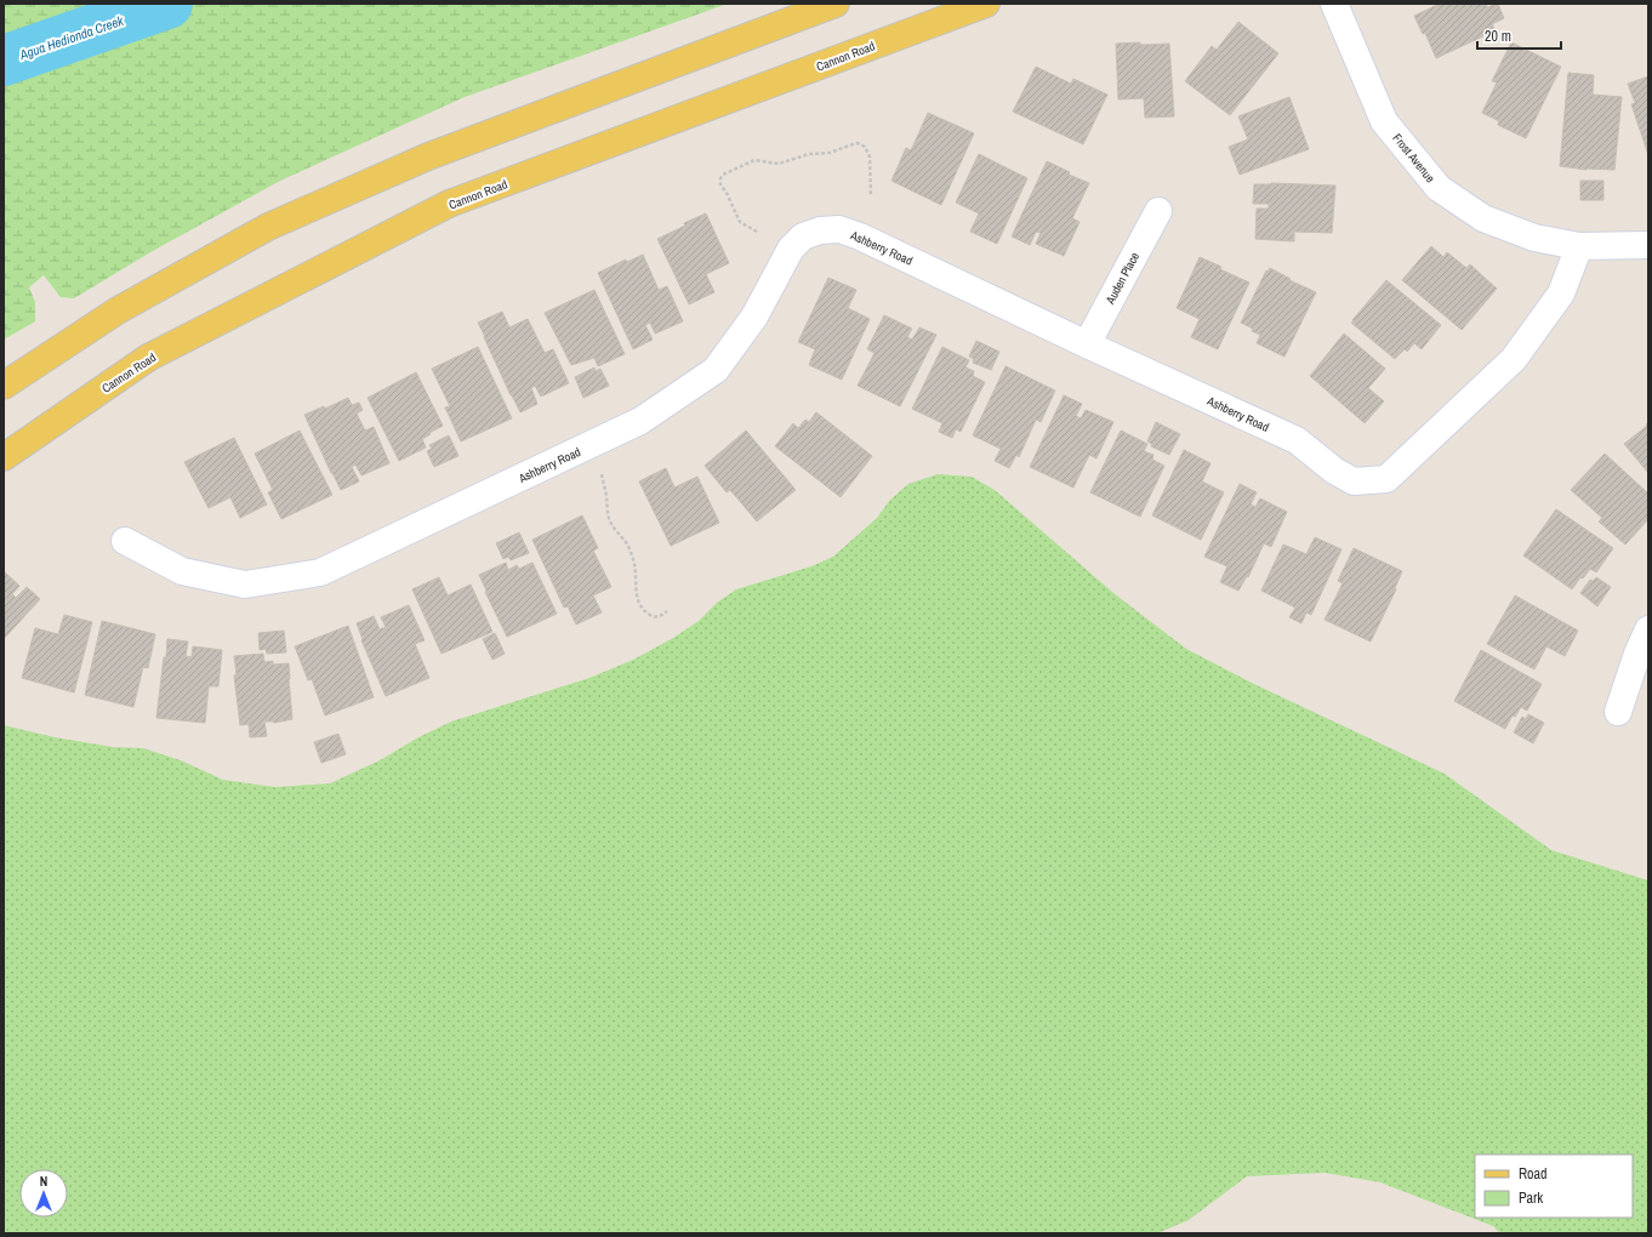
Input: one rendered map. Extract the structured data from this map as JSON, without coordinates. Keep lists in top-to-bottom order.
{
  "streets": {
    "main road": ["Cannon Road"],
    "street": ["Frost Avenue", "Ashberry Road", "Auden Place"]
  },
  "crossings": [
    ["Frost Avenue", "Ashberry Road"],
    ["Ashberry Road", "Auden Place"]
  ],
  "water": ["Agua Hedionda Creek"],
  "legend": ["Road", "Park"],
  "scale_bar": "20 m",
  "north": "top"
}
